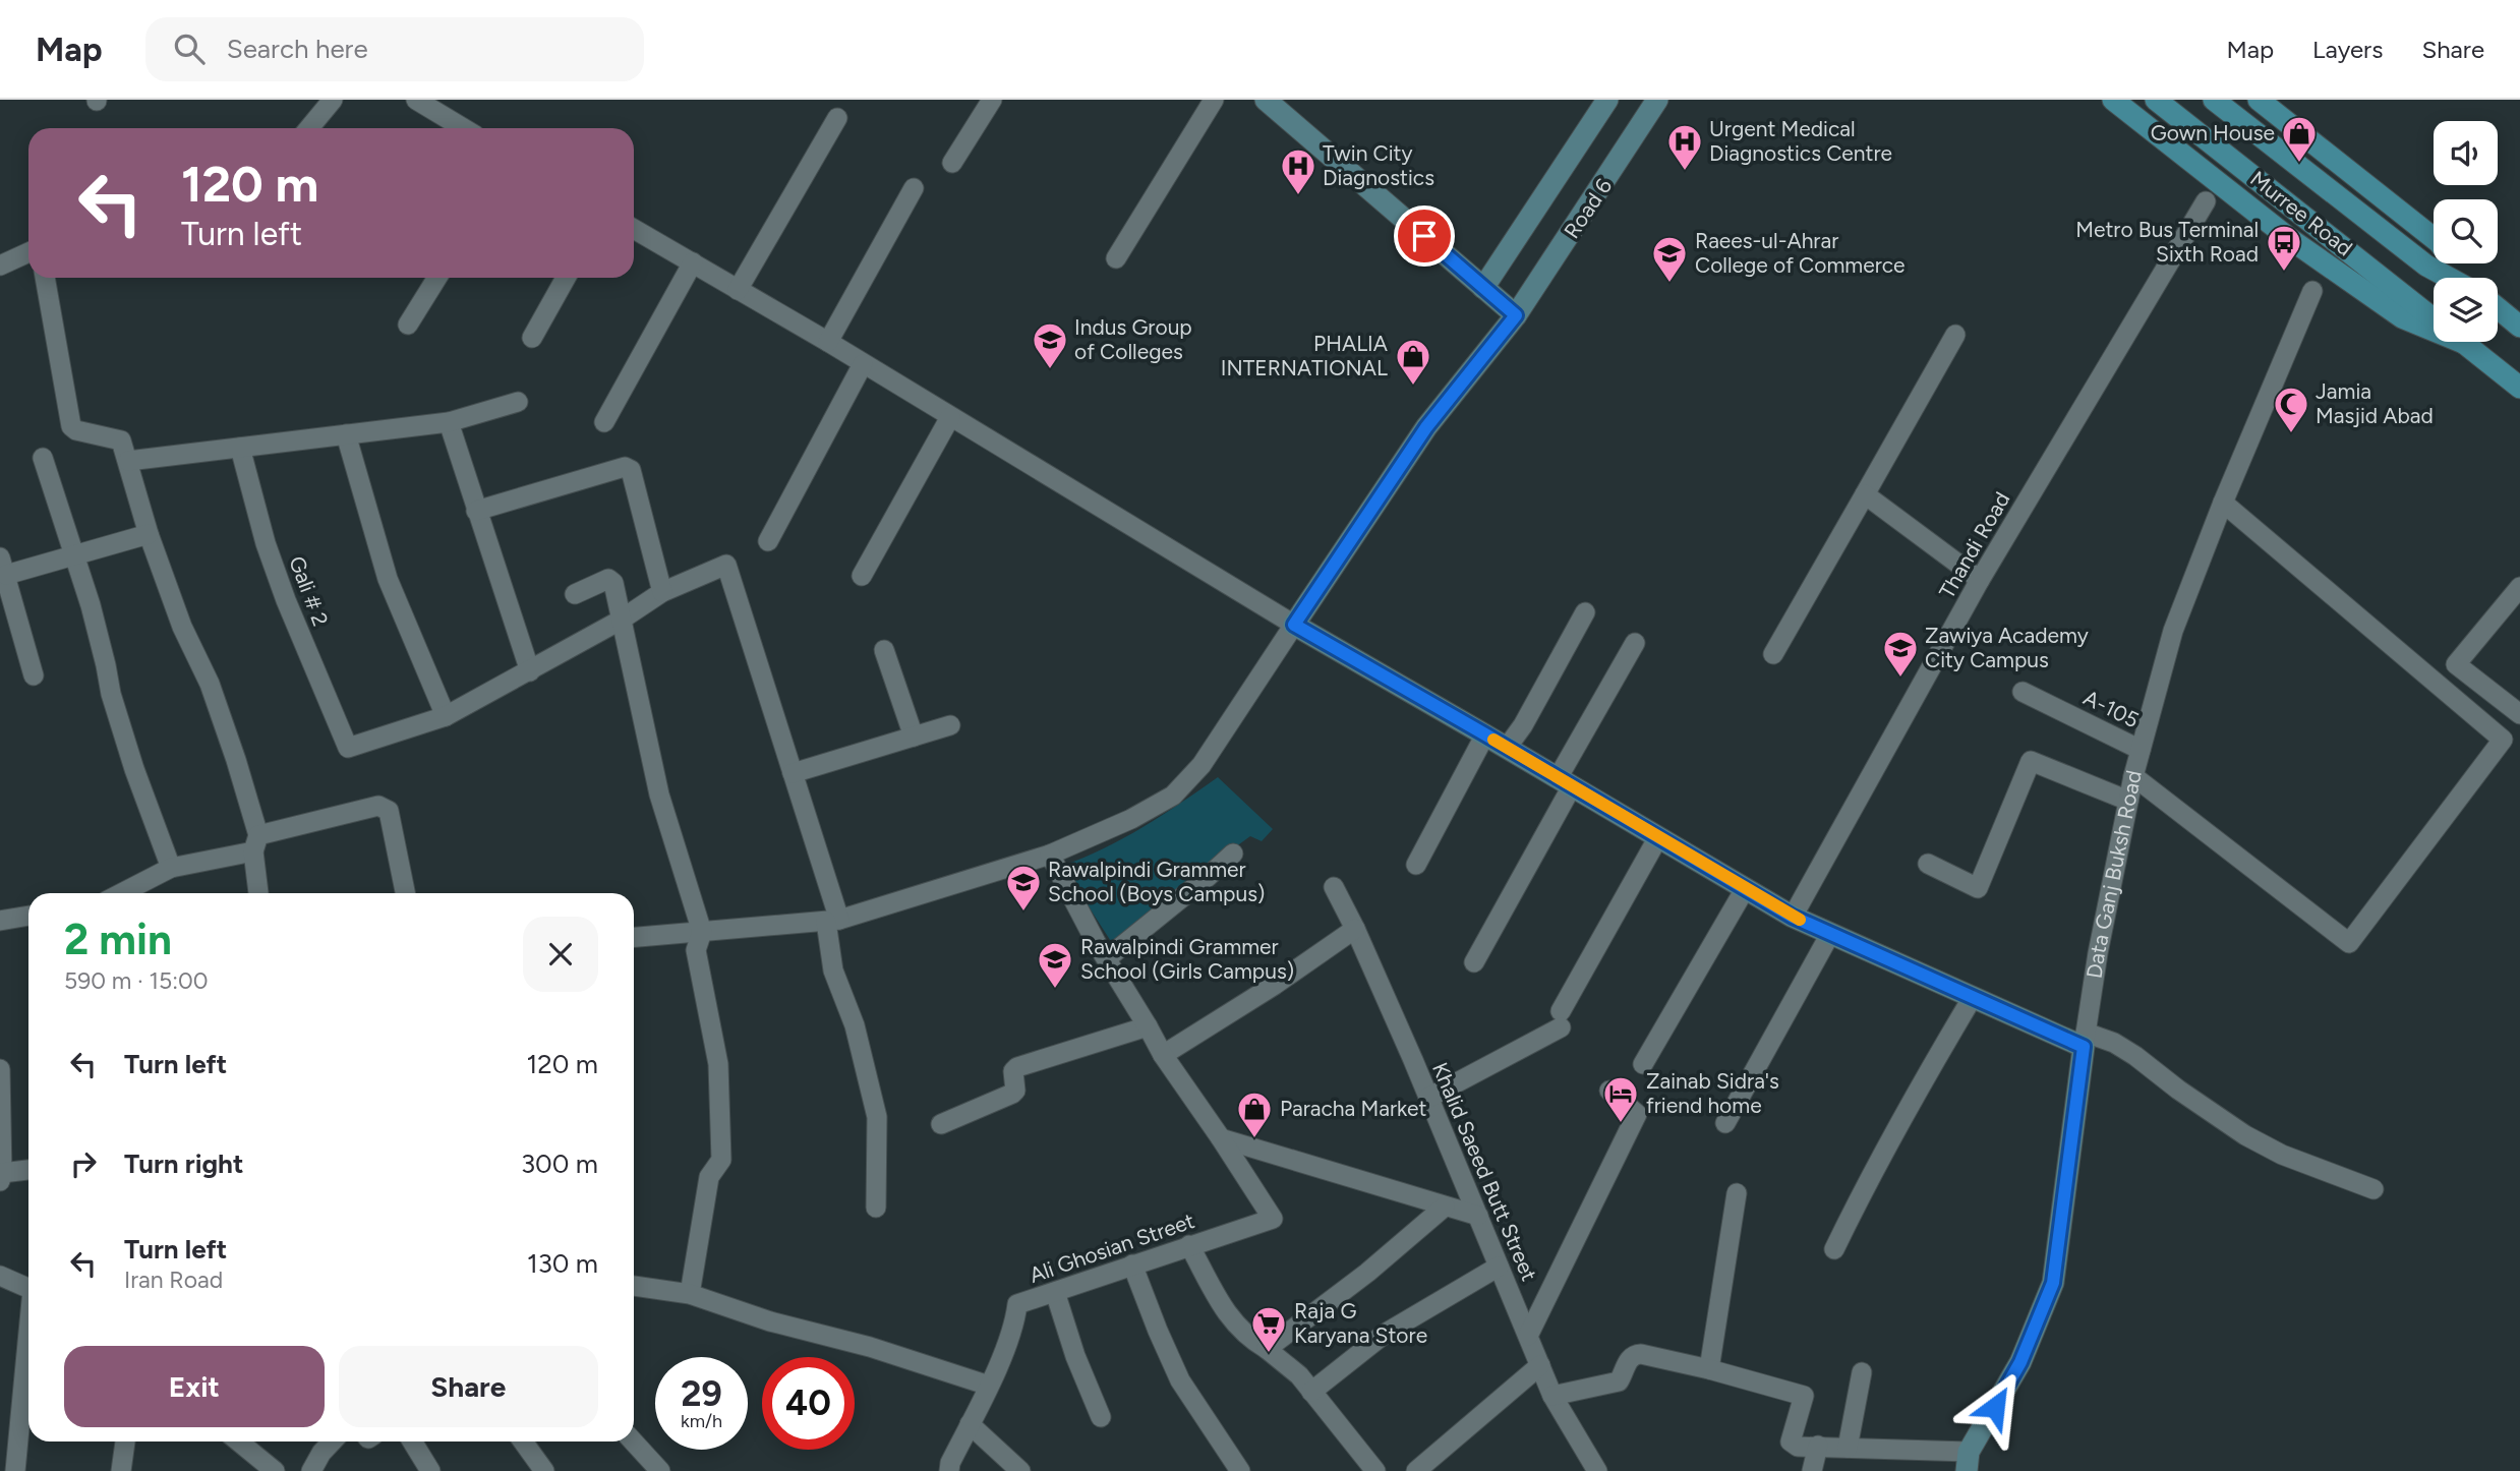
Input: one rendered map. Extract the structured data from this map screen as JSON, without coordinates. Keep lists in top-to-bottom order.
{
  "streets": {
    "main road": ["Murree Road"],
    "street": [
      "Road 6",
      "Thandi Road",
      "Gali # 2",
      "A-105",
      "Data Ganj Buksh Road",
      "Khalid Saeed Butt Street",
      "Ali Ghosian Street"
    ]
  },
  "crossings": [
    ["A-105", "Data Ganj Buksh Road"]
  ],
  "places": {
    "shop": ["Gown House", "PHALIA INTERNATIONAL", "Paracha Market"],
    "hospital": ["Urgent Medical Diagnostics Centre", "Twin City Diagnostics"],
    "bus stop": ["Metro Bus Terminal Sixth Road"],
    "school or university": [
      "Raees-ul-Ahrar College of Commerce",
      "Indus Group of Colleges",
      "Zawiya Academy City Campus",
      "Rawalpindi Grammer School (Boys Campus)",
      "Rawalpindi Grammer School (Girls Campus)"
    ],
    "mosque": ["Jamia Masjid Abad"],
    "hotel": ["Zainab Sidra's friend home"],
    "supermarket": ["Raja G Karyana Store"]
  },
  "page": {
    "header": "Map",
    "search": "Search here",
    "nav": ["Map", "Layers", "Share"],
    "turn": ["120 m", "Turn left"],
    "heading": ["2 min", "590 m · 15:00"],
    "list": [
      {
        "name": "Turn left",
        "value": "120 m"
      },
      {
        "name": "Turn right",
        "value": "300 m"
      },
      {
        "name": "Turn left",
        "note": "Iran Road",
        "value": "130 m"
      }
    ],
    "buttons": ["Exit", "Share"],
    "speed": "29 km/h",
    "limit": "40"
  }
}
